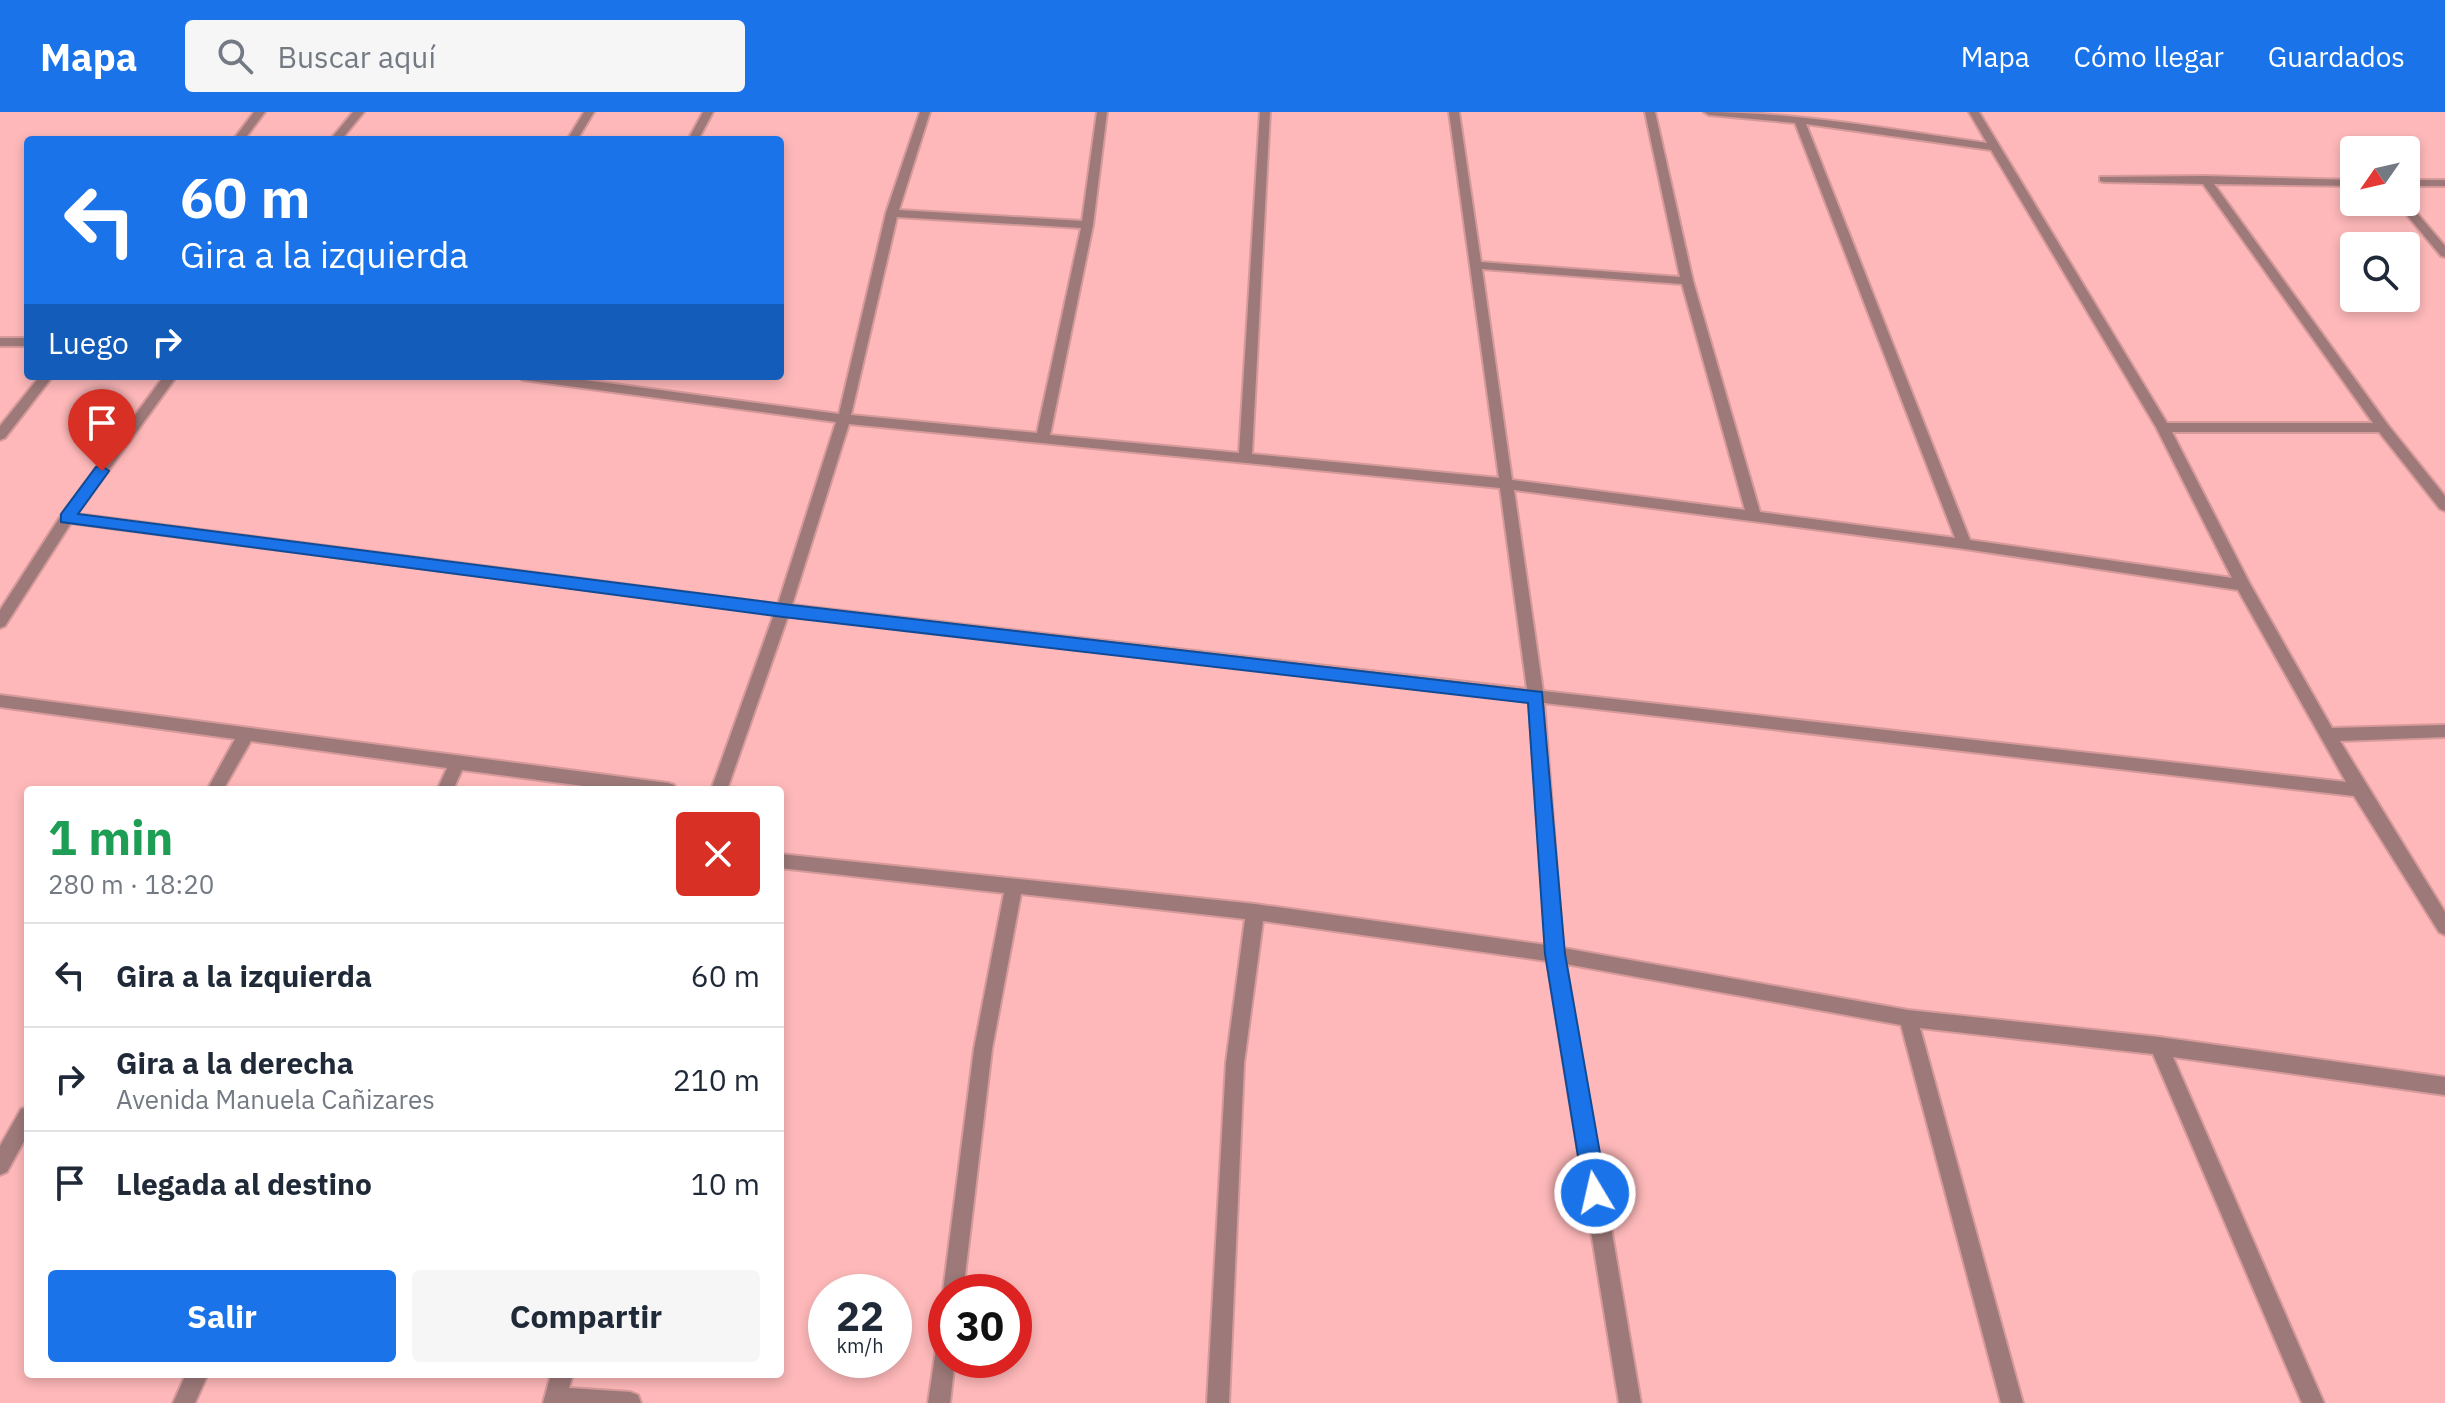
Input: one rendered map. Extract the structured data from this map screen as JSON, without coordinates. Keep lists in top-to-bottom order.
{
  "north": "bottom left",
  "page": {
    "header": "Mapa",
    "search": "Buscar aquí",
    "nav": ["Mapa", "Cómo llegar", "Guardados"],
    "turn": ["60 m", "Gira a la izquierda"],
    "then": "Luego",
    "heading": ["1 min", "280 m · 18:20"],
    "list": [
      {
        "name": "Gira a la izquierda",
        "value": "60 m"
      },
      {
        "name": "Gira a la derecha",
        "note": "Avenida Manuela Cañizares",
        "value": "210 m"
      },
      {
        "name": "Llegada al destino",
        "value": "10 m"
      }
    ],
    "buttons": ["Salir", "Compartir"],
    "speed": "22 km/h",
    "limit": "30"
  }
}
